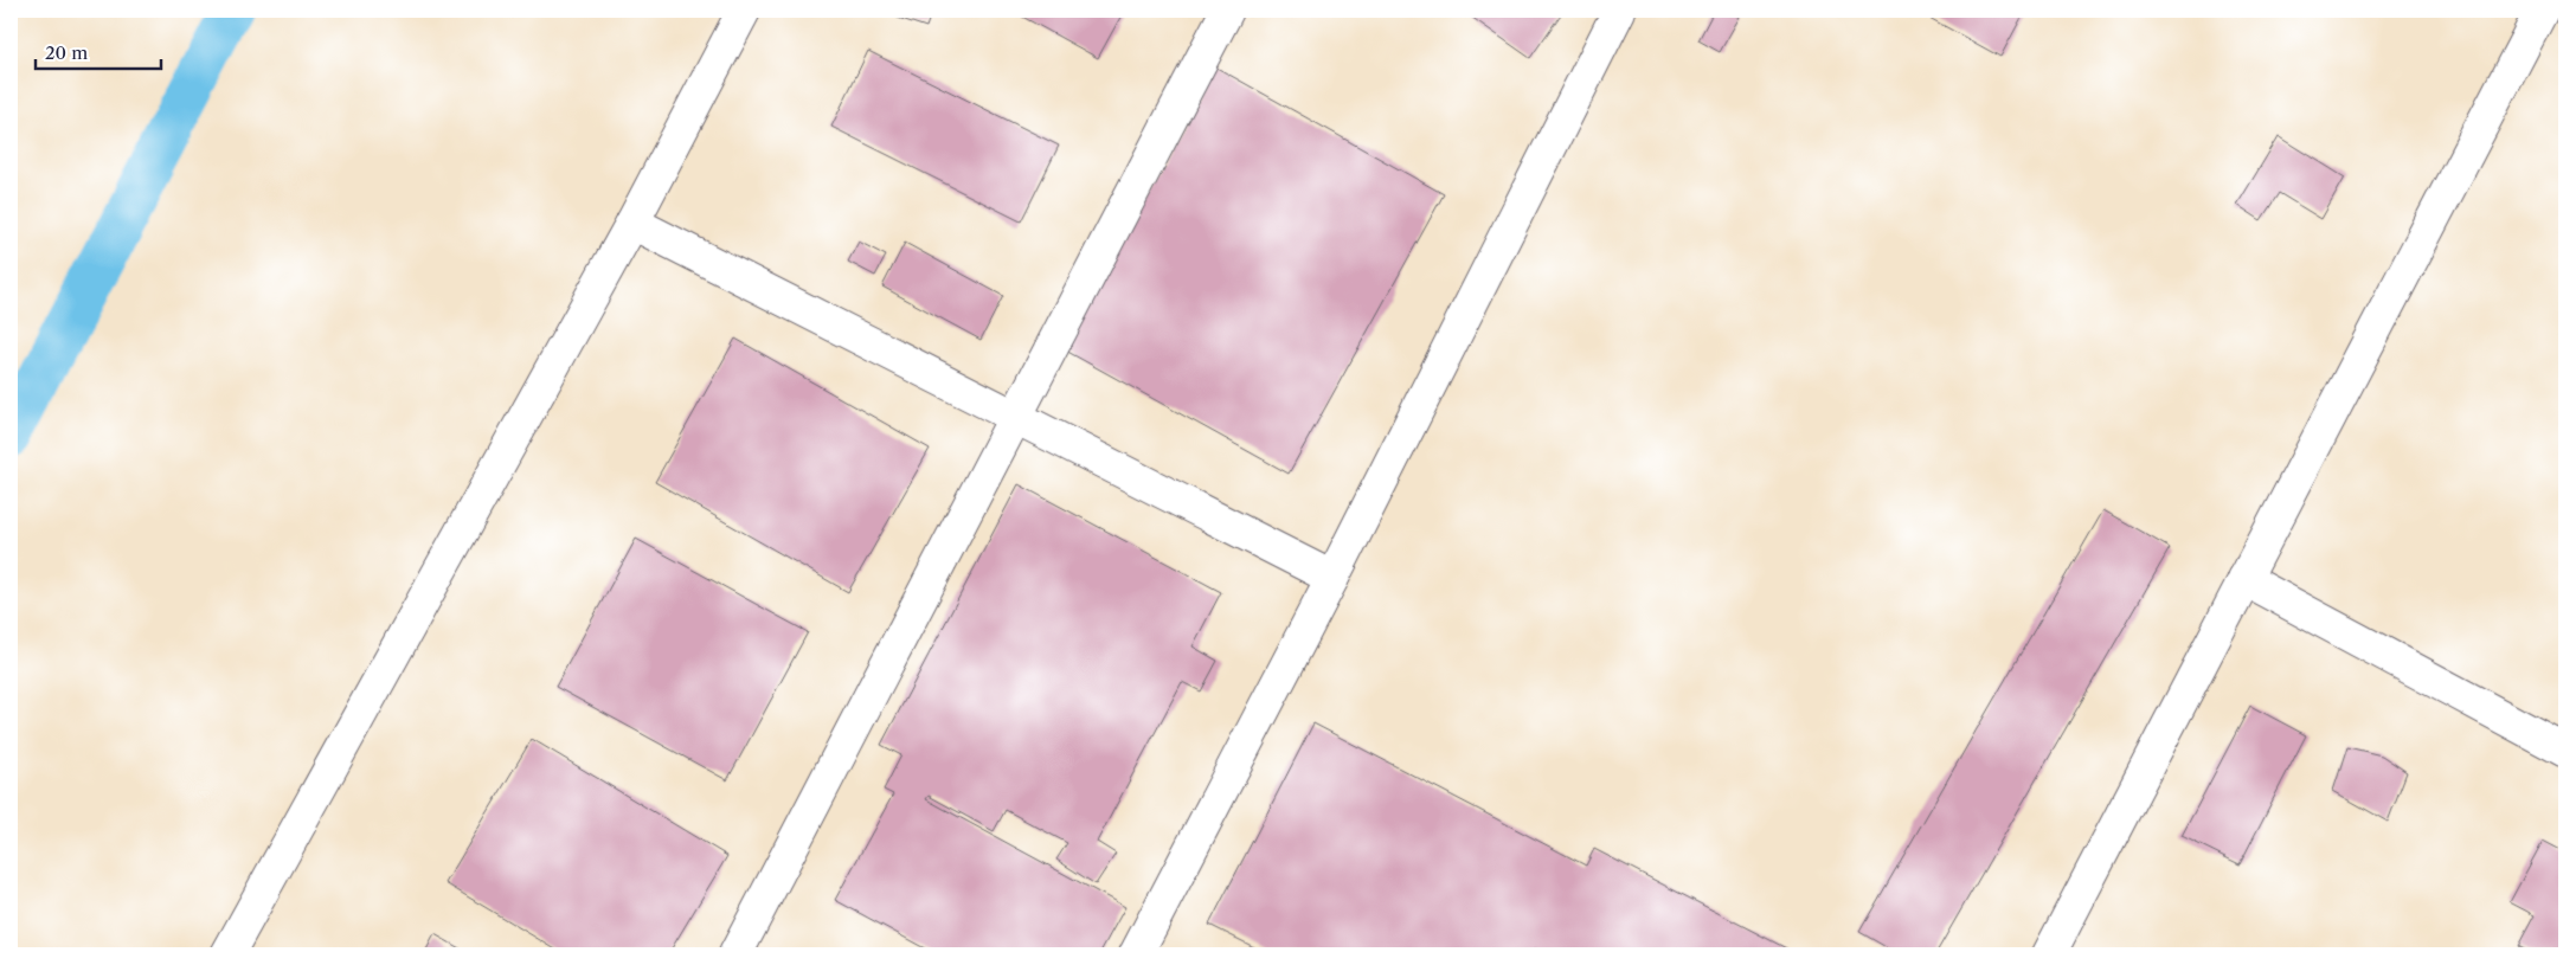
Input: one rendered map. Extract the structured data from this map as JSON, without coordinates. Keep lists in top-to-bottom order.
{
  "scale_bar": "20 m"
}
